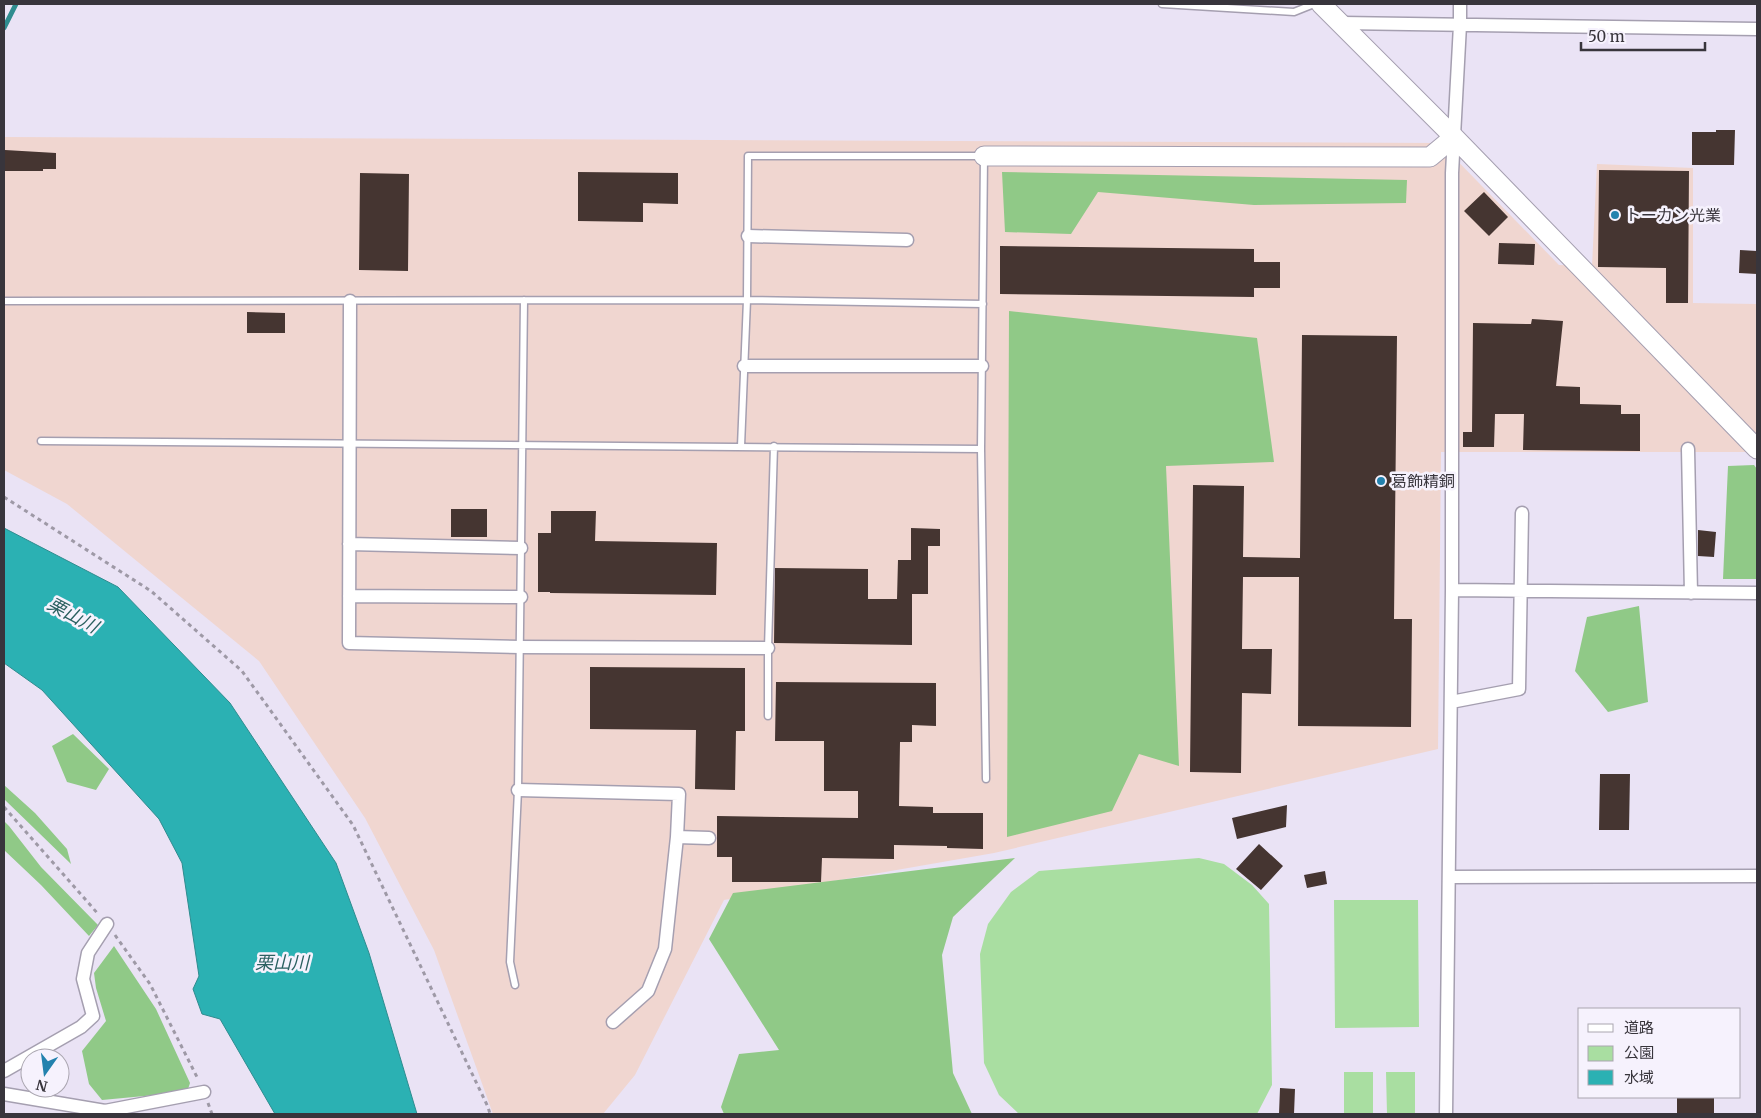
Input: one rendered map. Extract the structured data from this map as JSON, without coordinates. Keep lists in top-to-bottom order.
{
  "water": ["栗山川"],
  "places": ["トーカン光業", "葛飾精銅"],
  "legend": ["道路", "公園", "水域"],
  "scale_bar": "50 m",
  "north": "bottom"
}
